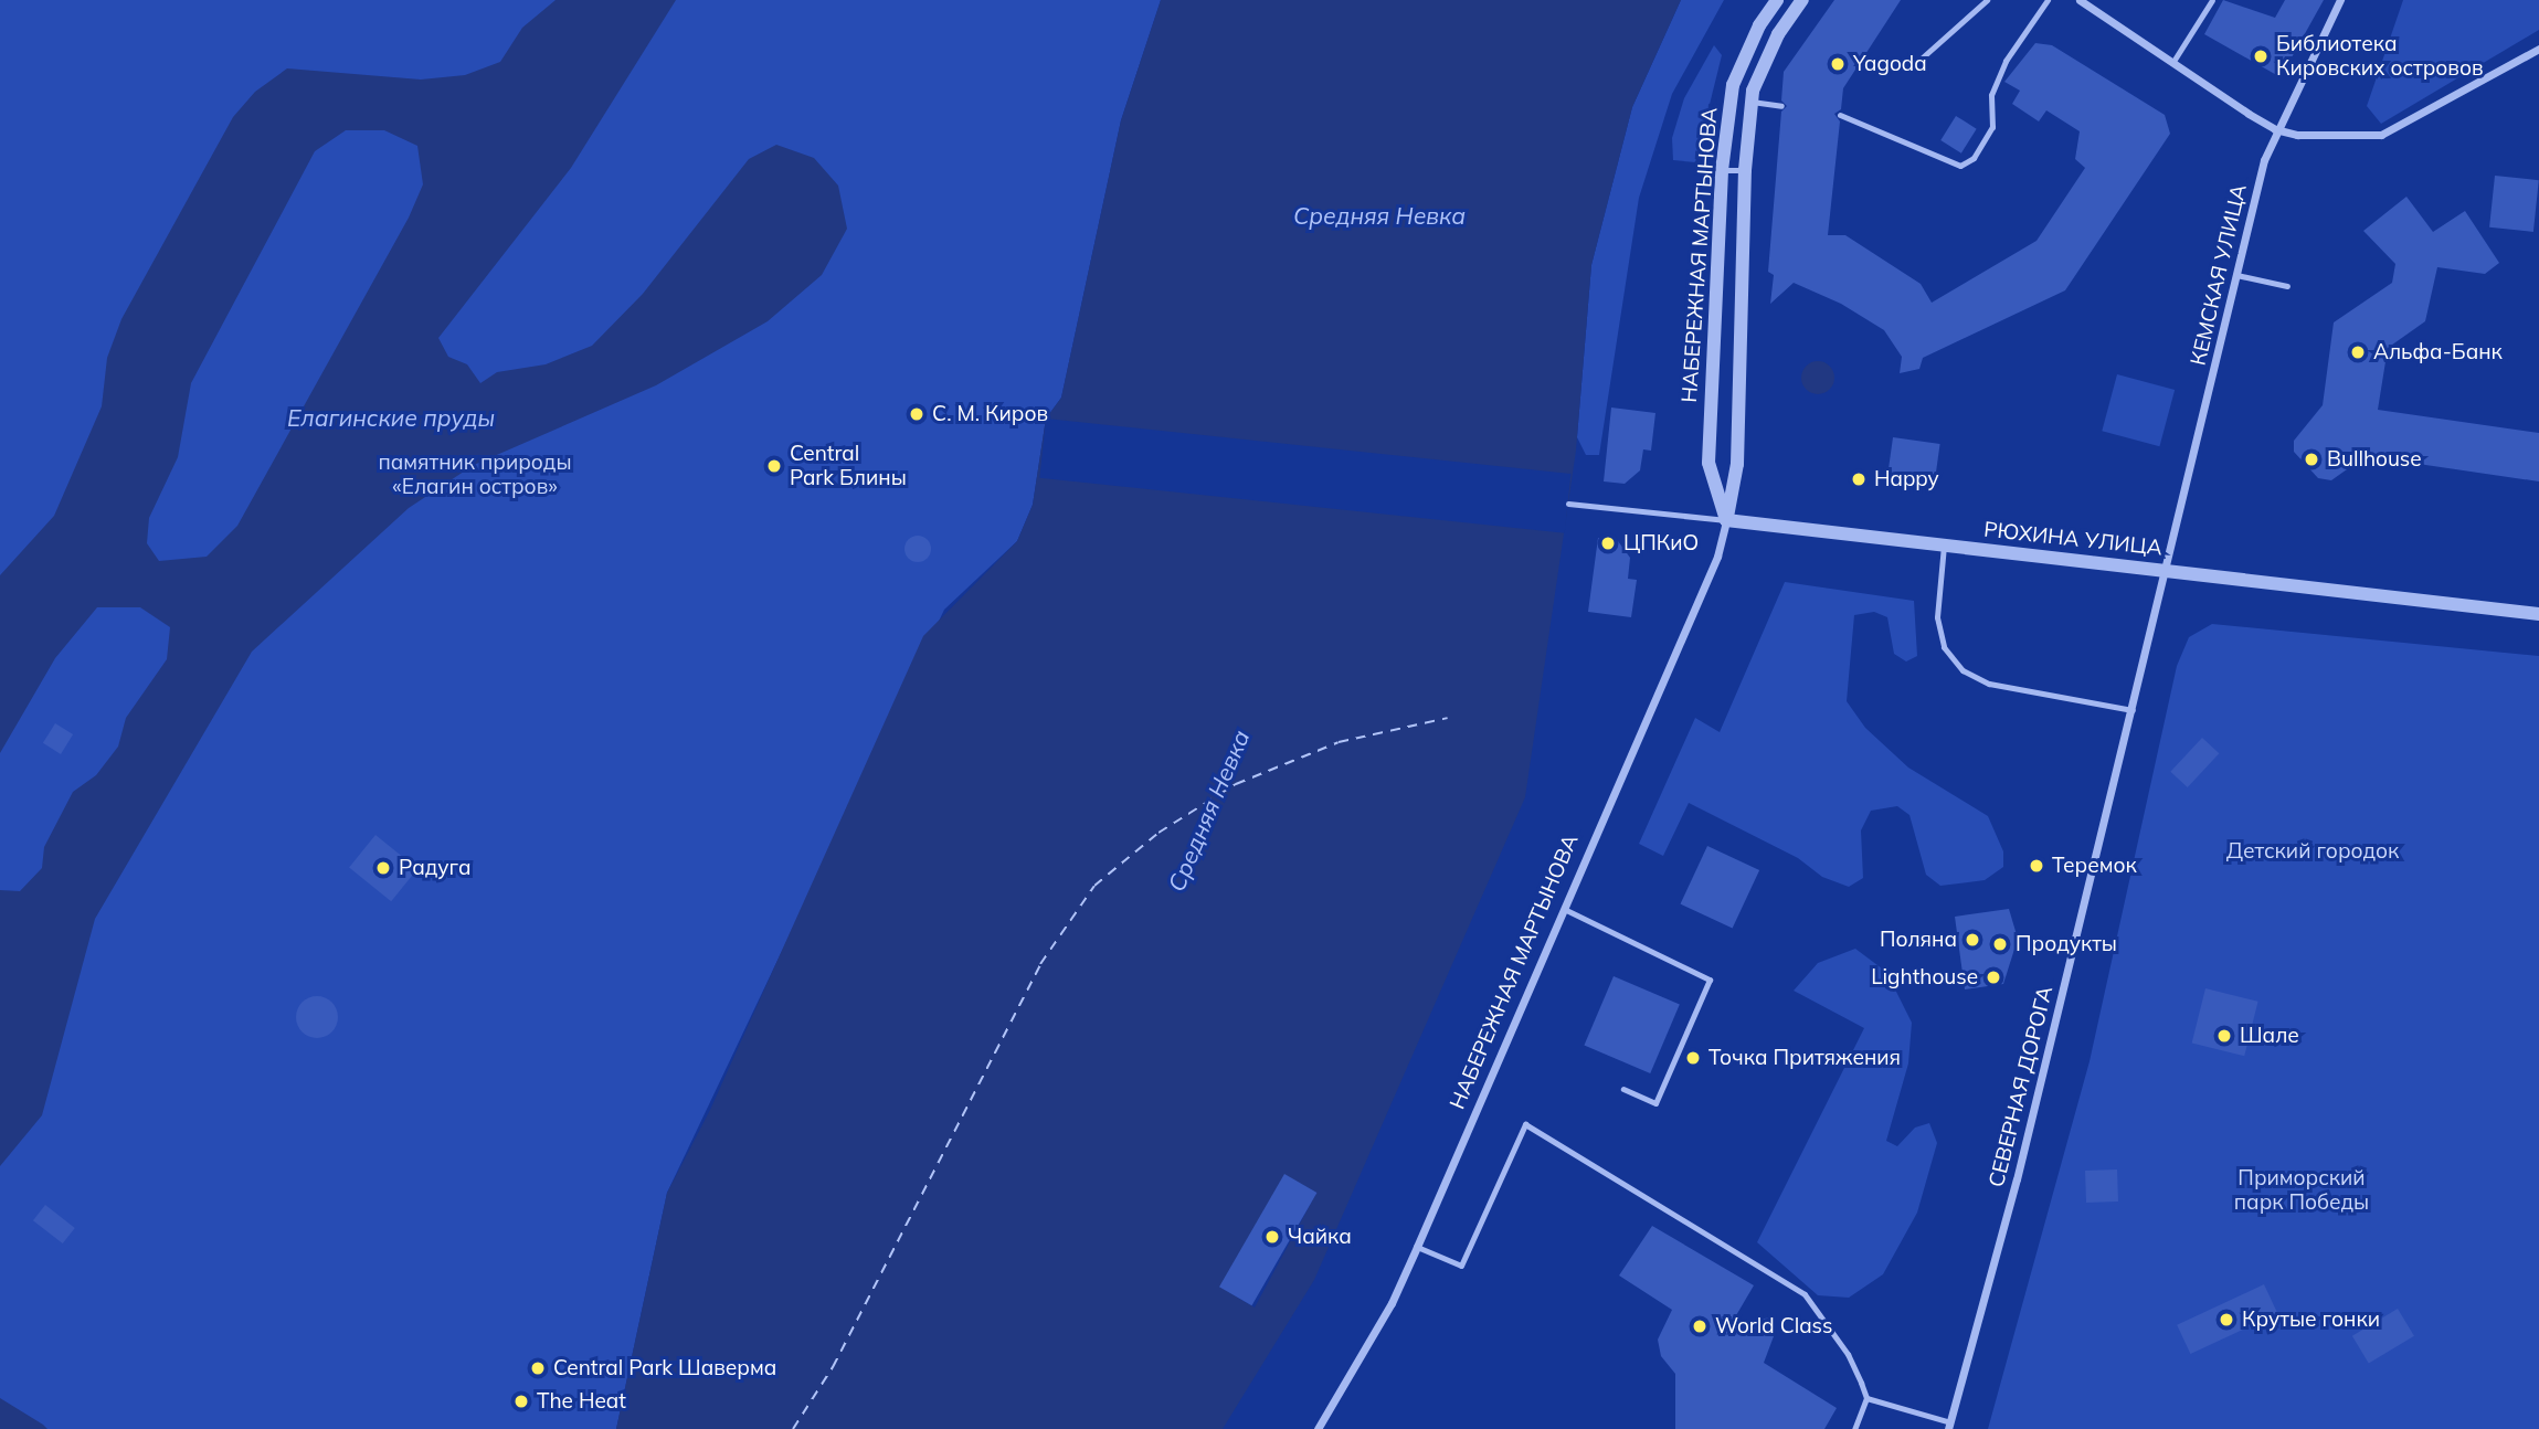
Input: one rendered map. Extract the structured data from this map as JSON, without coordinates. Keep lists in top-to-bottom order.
{
  "streets": {
    "street": [
      "НАБЕРЕЖНАЯ МАРТЫНОВА",
      "КЕМСКАЯ УЛИЦА",
      "РЮХИНА УЛИЦА",
      "СЕВЕРНАЯ ДОРОГА"
    ]
  },
  "crossings": [
    ["НАБЕРЕЖНАЯ МАРТЫНОВА", "РЮХИНА УЛИЦА"],
    ["КЕМСКАЯ УЛИЦА", "РЮХИНА УЛИЦА"],
    ["КЕМСКАЯ УЛИЦА", "СЕВЕРНАЯ ДОРОГА"],
    ["РЮХИНА УЛИЦА", "СЕВЕРНАЯ ДОРОГА"]
  ],
  "water": ["Средняя Невка", "Елагинские пруды"],
  "parks": ["памятник природы «Елагин остров»", "Детский городок", "Приморский парк Победы"],
  "places": [
    "Библиотека Кировских островов",
    "Yagoda",
    "Альфа-Банк",
    "С. М. Киров",
    "Bullhouse",
    "Central Park Блины",
    "Happy",
    "ЦПКиО",
    "Теремок",
    "Радуга",
    "Поляна",
    "Продукты",
    "Lighthouse",
    "Шале",
    "Точка Притяжения",
    "Чайка",
    "Крутые гонки",
    "World Class",
    "Central Park Шаверма",
    "The Heat"
  ]
}
